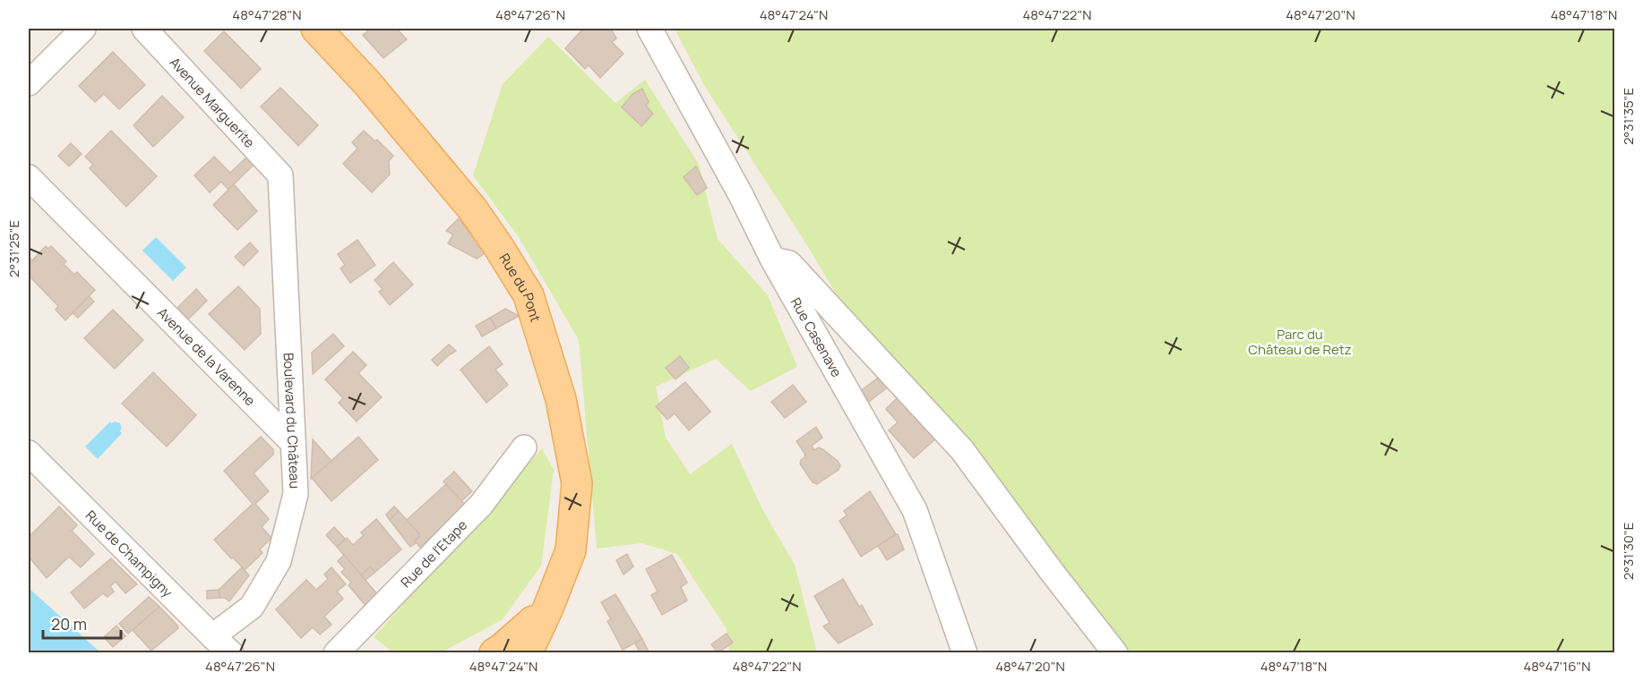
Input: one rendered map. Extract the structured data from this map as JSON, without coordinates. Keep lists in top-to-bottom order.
{
  "streets": {
    "main road": ["Rue du Pont"],
    "street": [
      "Avenue Marguerite",
      "Rue Casenave",
      "Avenue de la Varenne",
      "Boulevard du Château",
      "Rue de l'Etape",
      "Rue de Champigny"
    ]
  },
  "crossings": [
    ["Avenue Marguerite", "Boulevard du Château"],
    ["Avenue de la Varenne", "Boulevard du Château"],
    ["Boulevard du Château", "Rue de Champigny"]
  ],
  "parks": ["Parc du Château de Retz"],
  "scale_bar": "20 m",
  "coordinates": [
    "48°47'28\"N",
    "48°47'26\"N",
    "48°47'24\"N",
    "48°47'22\"N",
    "48°47'20\"N",
    "48°47'18\"N",
    "2°31'35\"E",
    "2°31'25\"E",
    "2°31'30\"E",
    "48°47'16\"N"
  ]
}
